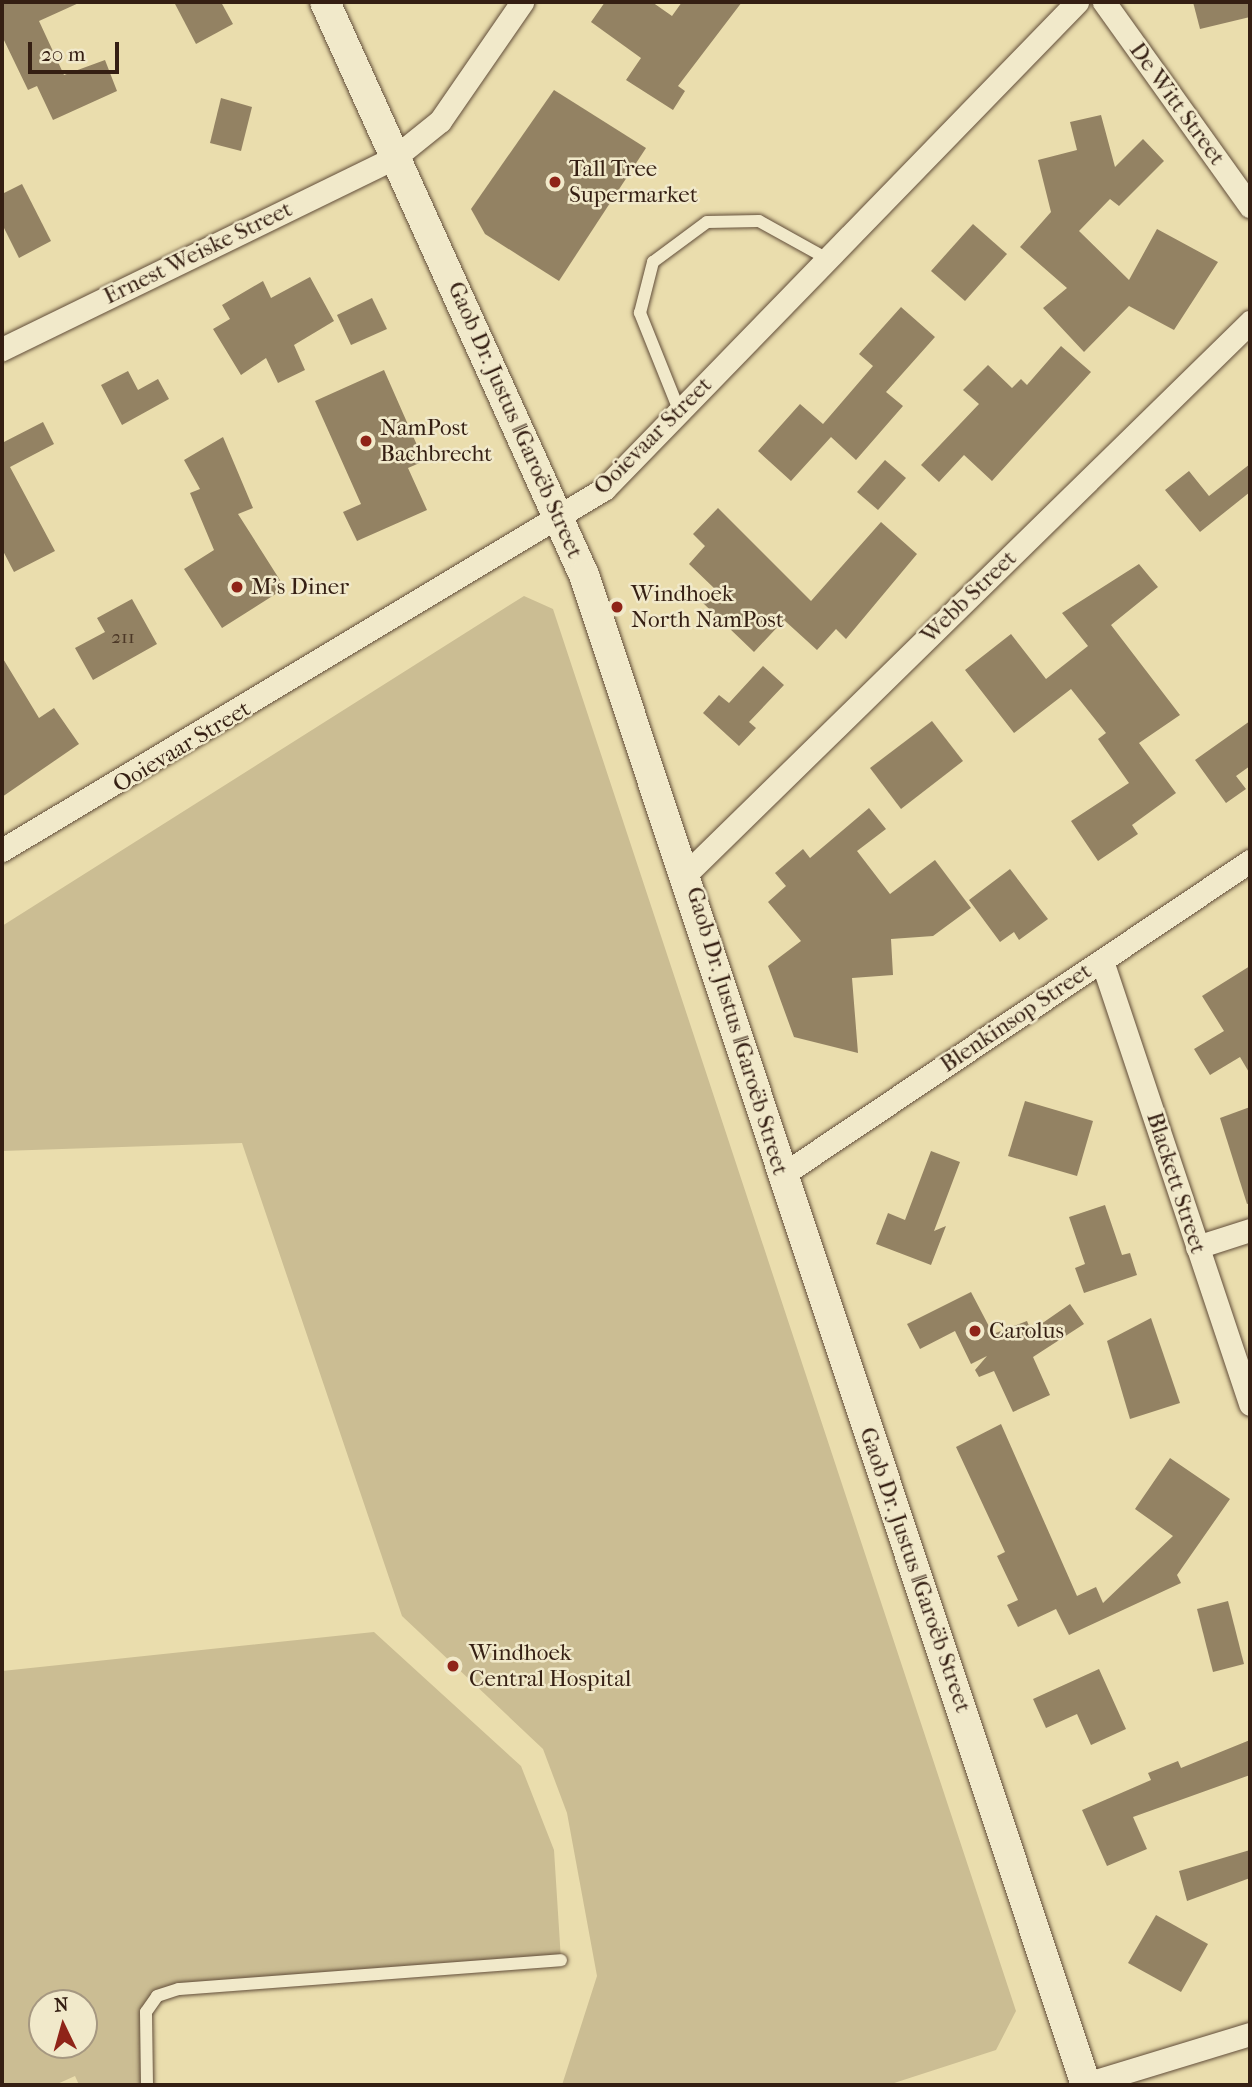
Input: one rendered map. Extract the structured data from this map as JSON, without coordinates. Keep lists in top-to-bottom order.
{
  "streets": {
    "street": [
      "De Witt Street",
      "Ernest Weiske Street",
      "Gaob Dr. Justus ǁGaroëb Street",
      "Ooievaar Street",
      "Webb Street",
      "Blenkinsop Street",
      "Blackett Street"
    ]
  },
  "crossings": [
    ["Ernest Weiske Street", "Gaob Dr. Justus ǁGaroëb Street"],
    ["Gaob Dr. Justus ǁGaroëb Street", "Ooievaar Street"],
    ["Gaob Dr. Justus ǁGaroëb Street", "Webb Street"],
    ["Gaob Dr. Justus ǁGaroëb Street", "Blenkinsop Street"],
    ["Blenkinsop Street", "Blackett Street"]
  ],
  "places": [
    "Tall Tree Supermarket",
    "NamPost Bachbrecht",
    "M's Diner",
    "Windhoek North NamPost",
    "Carolus",
    "Windhoek Central Hospital"
  ],
  "house_numbers": ["211"],
  "scale_bar": "20 m",
  "north": "top"
}
